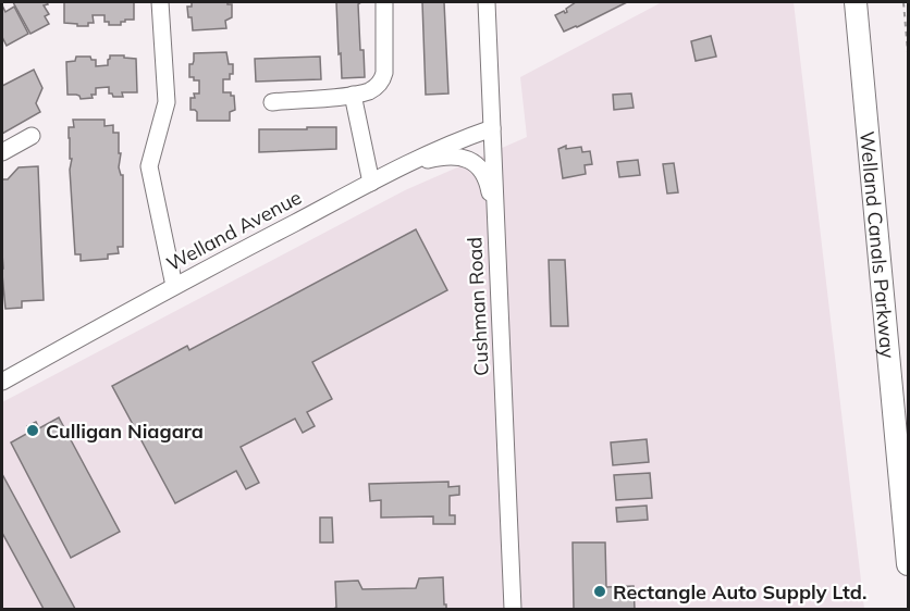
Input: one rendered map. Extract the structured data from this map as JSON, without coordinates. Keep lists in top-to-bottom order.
{
  "streets": {
    "main road": ["Welland Canals Parkway"],
    "street": ["Welland Avenue", "Cushman Road"]
  },
  "crossings": [
    ["Welland Avenue", "Cushman Road"]
  ],
  "places": ["Culligan Niagara", "Rectangle Auto Supply Ltd."]
}
